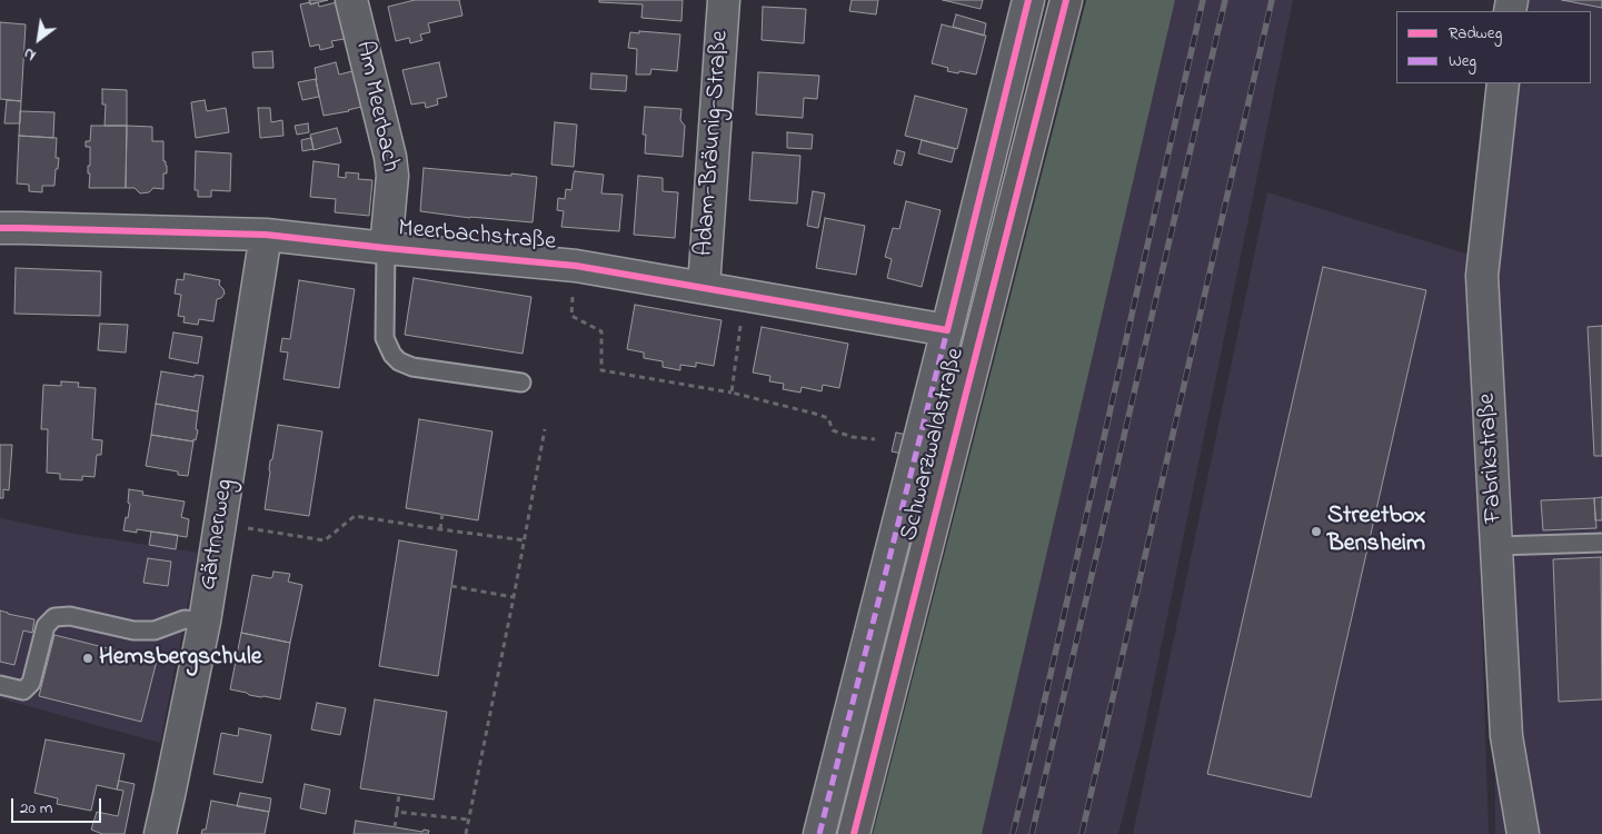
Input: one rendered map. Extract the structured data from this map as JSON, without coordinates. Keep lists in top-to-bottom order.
{
  "streets": {
    "main road": ["Schwarzwaldstraße"],
    "street": [
      "Am Meerbach",
      "Adam-Bräunig-Straße",
      "Meerbachstraße",
      "Fabrikstraße",
      "Gärtnerweg"
    ]
  },
  "crossings": [
    ["Am Meerbach", "Meerbachstraße"],
    ["Adam-Bräunig-Straße", "Meerbachstraße"],
    ["Meerbachstraße", "Schwarzwaldstraße"],
    ["Meerbachstraße", "Gärtnerweg"]
  ],
  "places": ["Streetbox Bensheim", "Hemsbergschule"],
  "legend": ["Radweg", "Weg"],
  "scale_bar": "20 m",
  "north": "bottom left"
}
